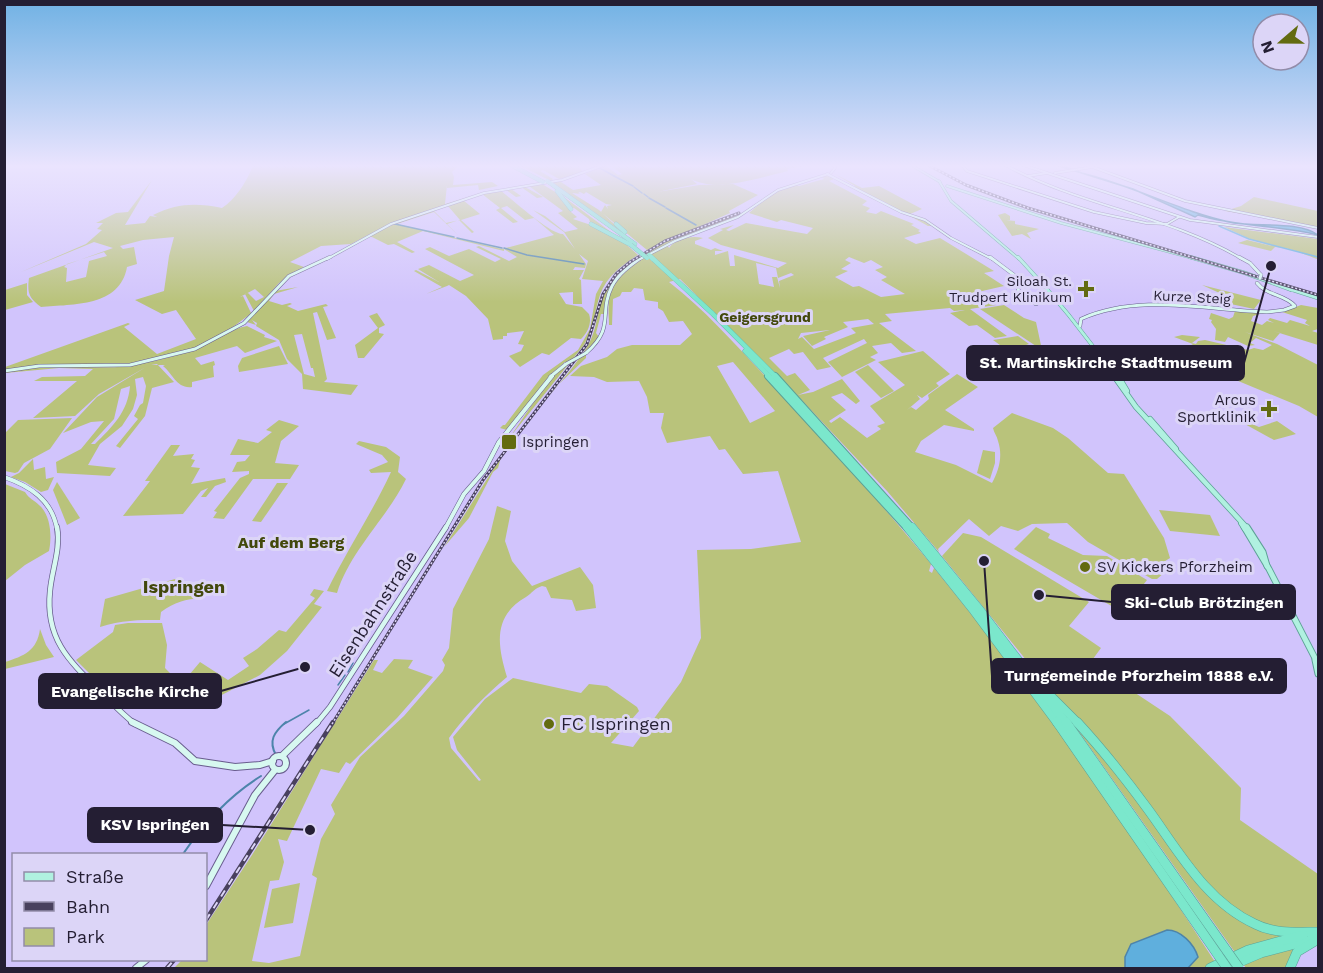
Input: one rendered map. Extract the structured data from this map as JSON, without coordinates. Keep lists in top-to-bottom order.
{
  "streets": {
    "main road": ["Kurze Steig", "Eisenbahnstraße"]
  },
  "districts": ["Geigersgrund", "Auf dem Berg", "Ispringen"],
  "places": {
    "other": [
      "St. Martinskirche Stadtmuseum",
      "Turngemeinde Pforzheim 1888 e.V.",
      "SV Kickers Pforzheim",
      "Ski-Club Brötzingen",
      "Evangelische Kirche",
      "FC Ispringen",
      "KSV Ispringen"
    ],
    "health": ["Siloah St. Trudpert Klinikum", "Arcus Sportklinik"],
    "transit": ["Ispringen"]
  },
  "legend": ["Straße", "Bahn", "Park"],
  "north": "left"
}
